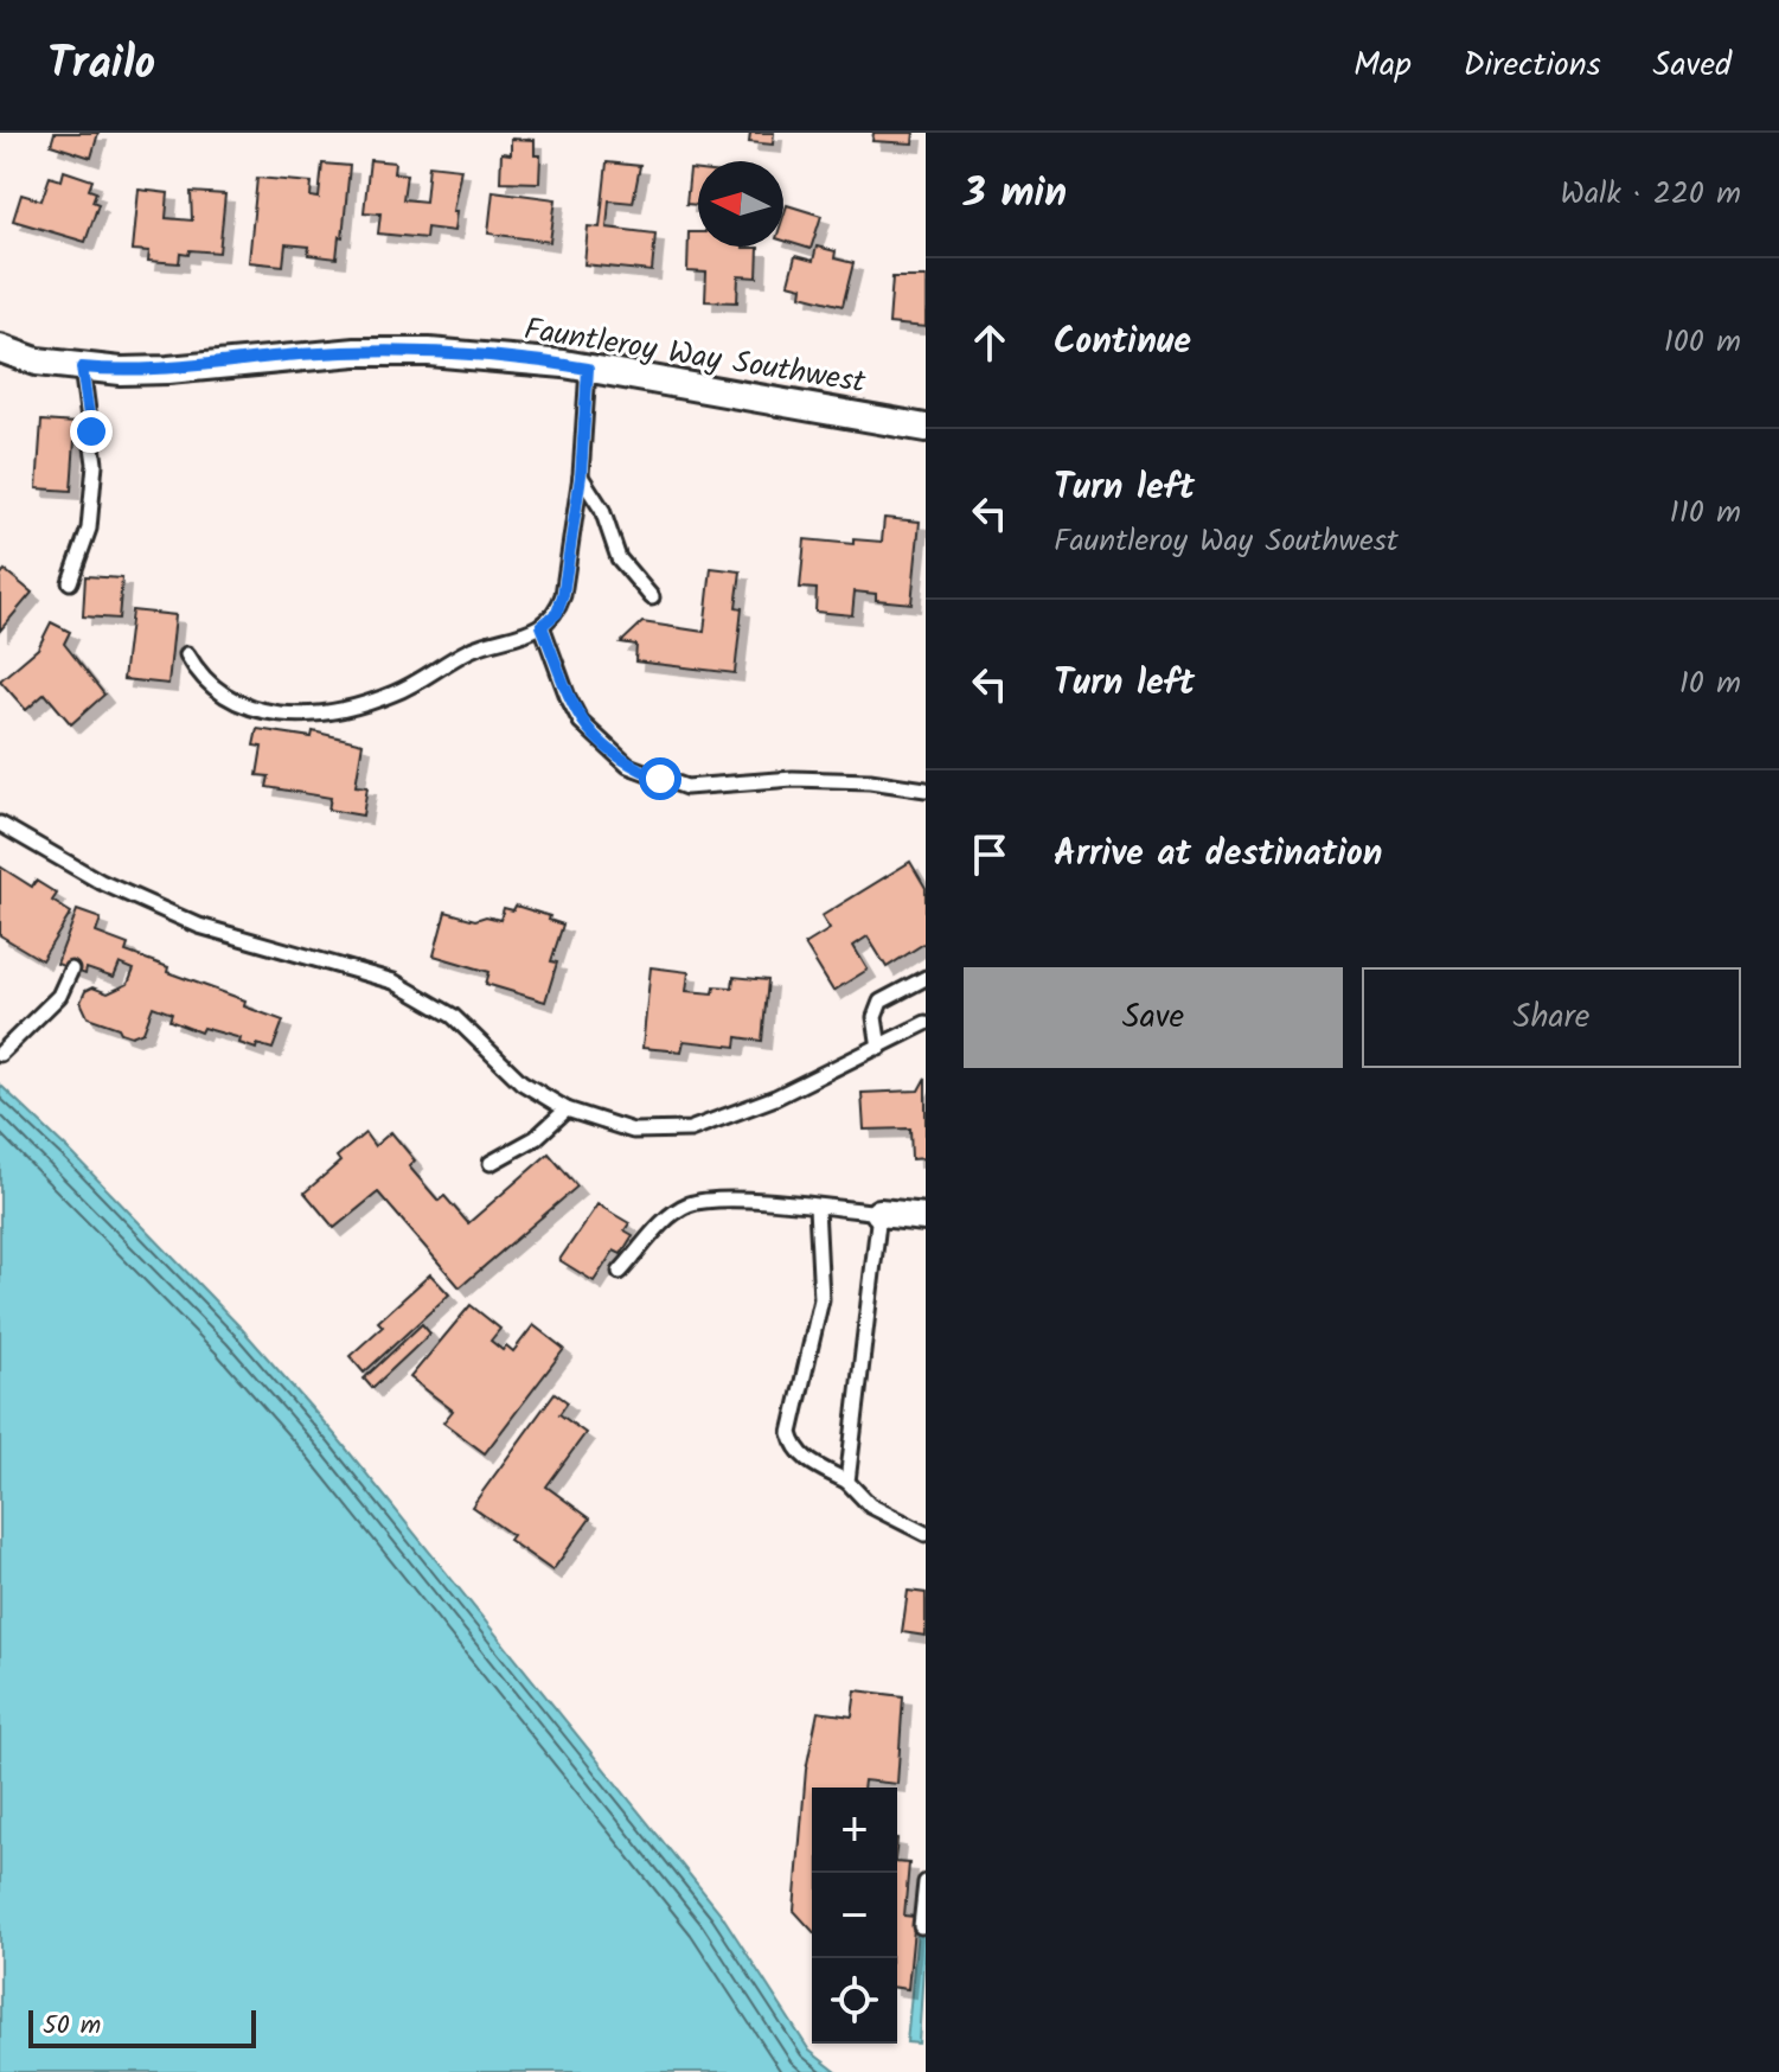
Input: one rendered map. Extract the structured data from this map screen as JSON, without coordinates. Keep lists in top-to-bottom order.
{
  "streets": {
    "street": ["Fauntleroy Way Southwest"]
  },
  "scale_bar": "50 m",
  "north": "left",
  "page": {
    "header": "Trailo",
    "nav": ["Map", "Directions", "Saved"],
    "heading": ["3 min", "Walk · 220 m"],
    "list": [
      ["Continue", "100 m"],
      ["Turn left", "Fauntleroy Way Southwest", "110 m"],
      ["Turn left", "10 m"],
      "Arrive at destination"
    ],
    "buttons": ["Save", "Share"],
    "map_buttons": ["+", "−"],
    "scale": "50 m"
  }
}
